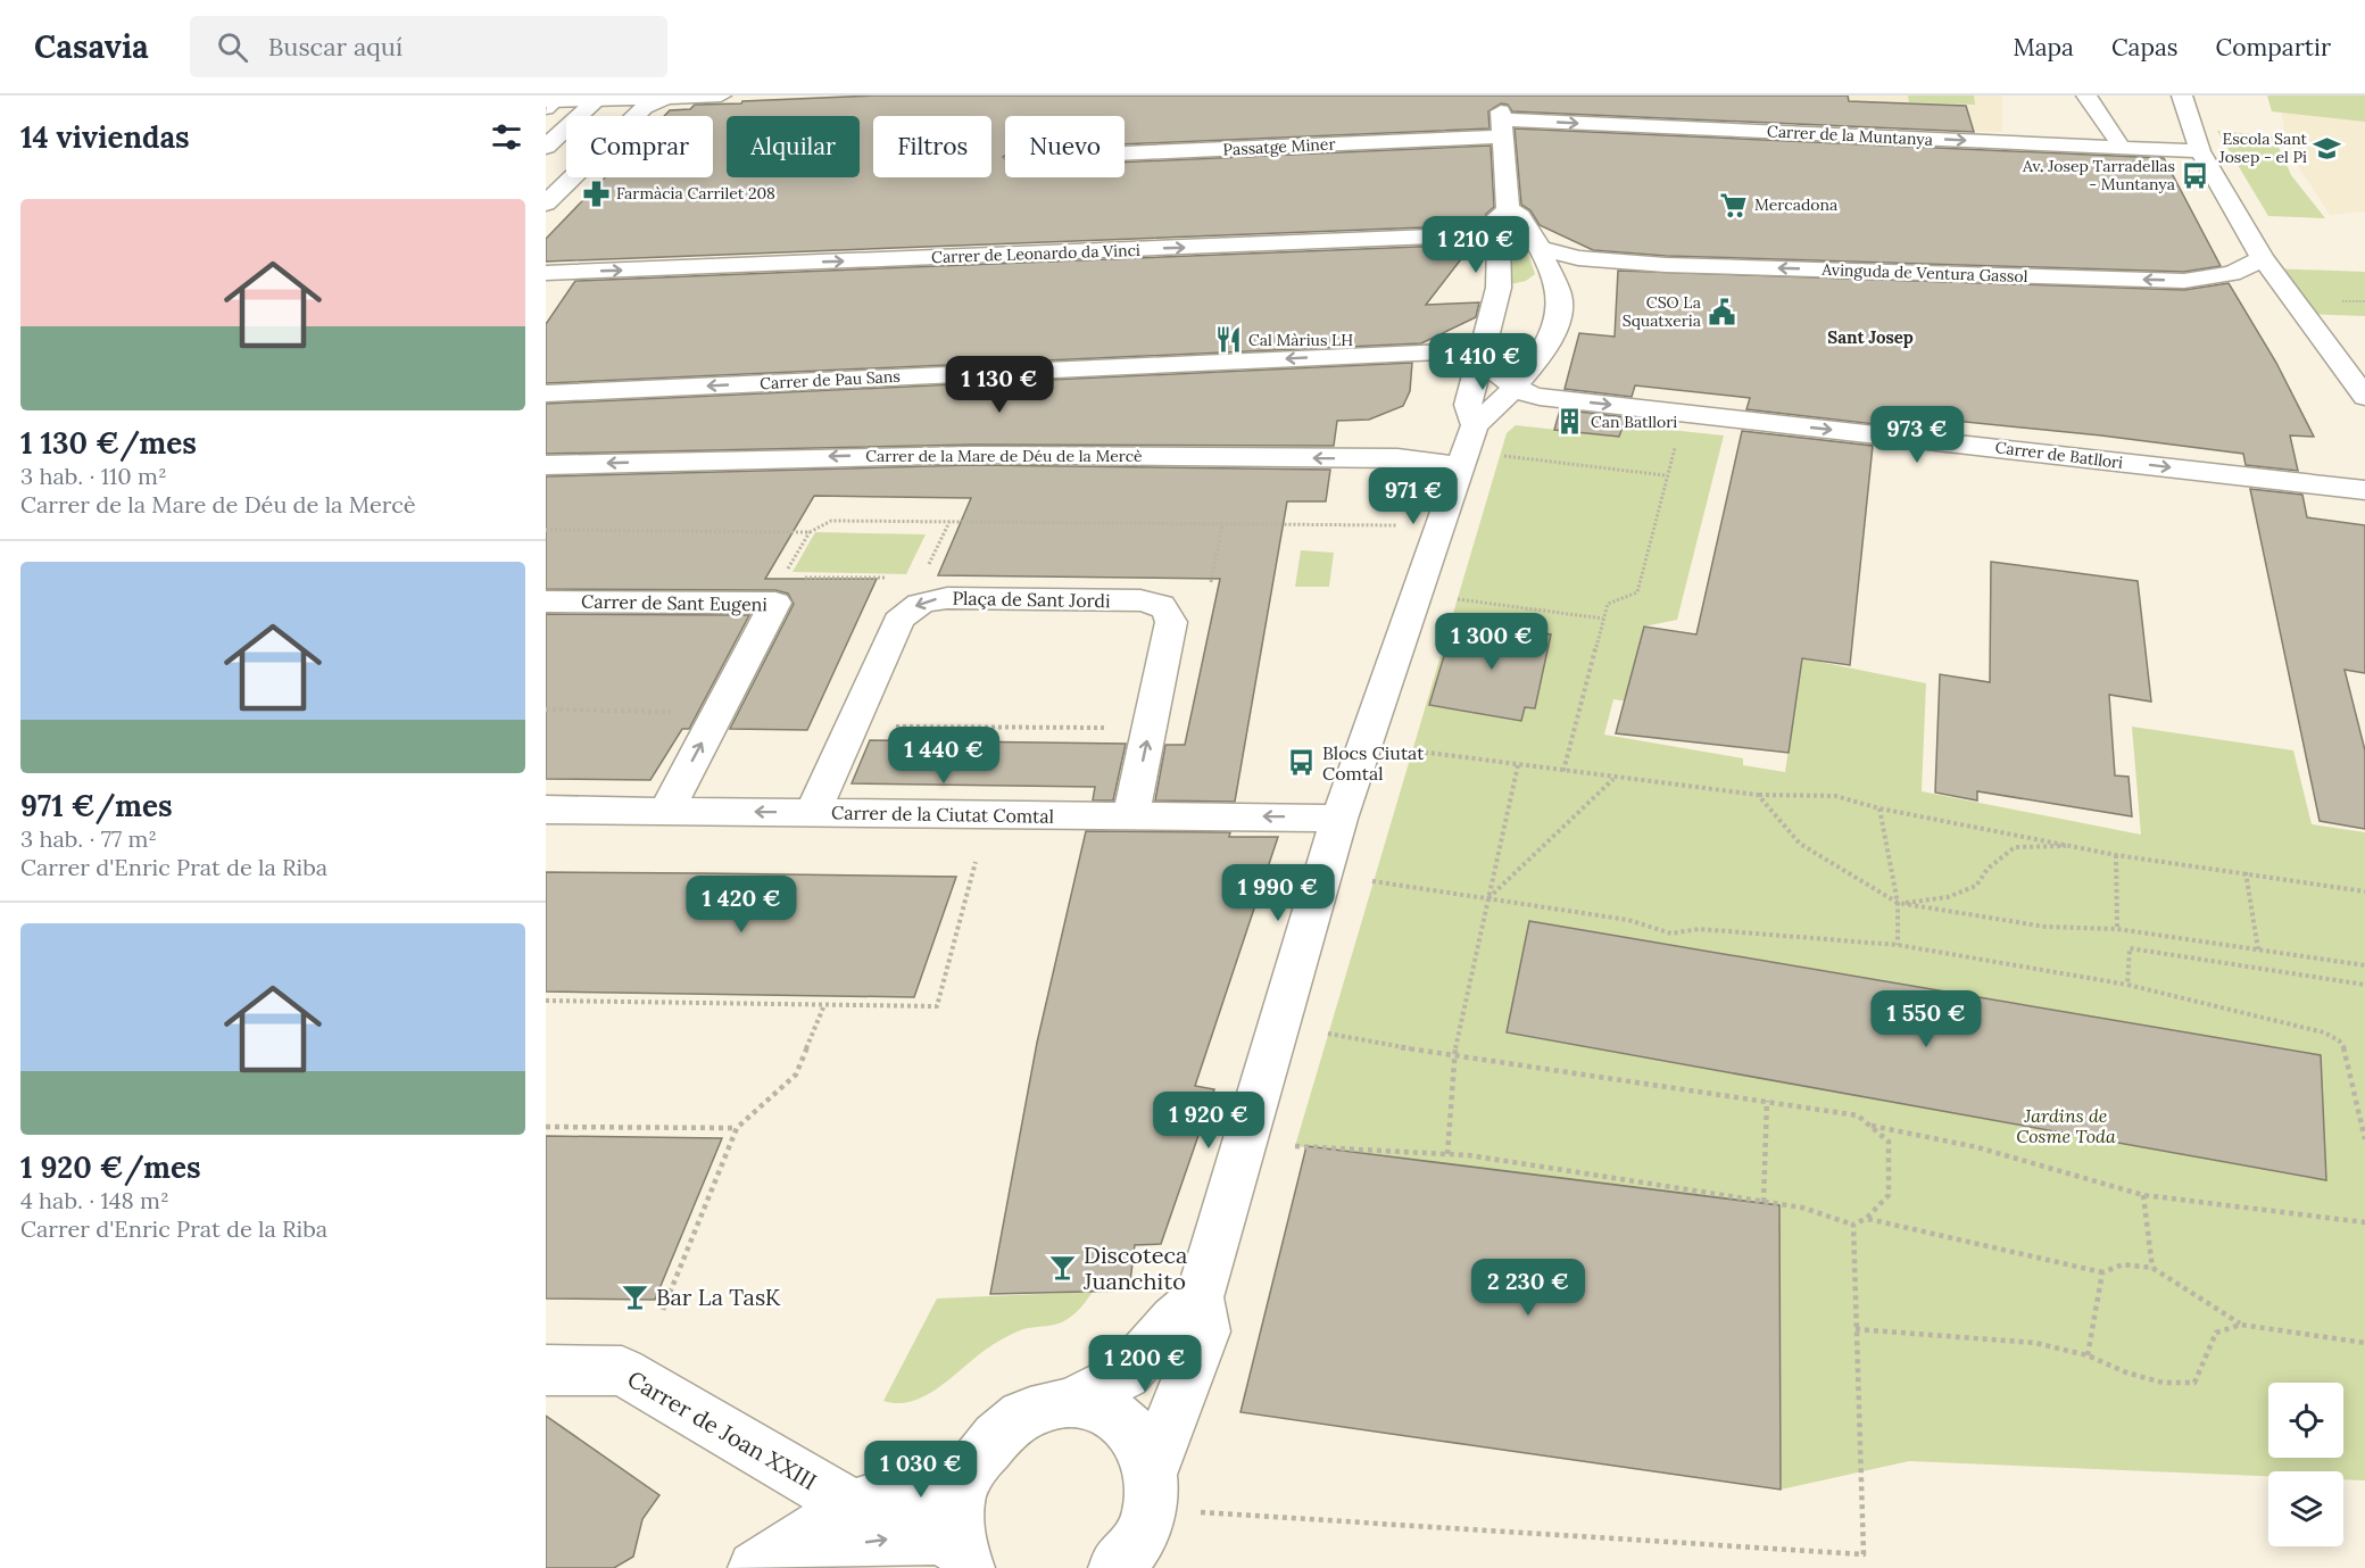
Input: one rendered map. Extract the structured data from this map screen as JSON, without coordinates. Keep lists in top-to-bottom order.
{
  "streets": {
    "street": [
      "Carrer de la Muntanya",
      "Passatge Miner",
      "Carrer de Leonardo da Vinci",
      "Avinguda de Ventura Gassol",
      "Carrer de Pau Sans",
      "Carrer de Batllori",
      "Carrer de la Mare de Déu de la Mercè",
      "Plaça de Sant Jordi",
      "Carrer de Sant Eugeni",
      "Carrer de la Ciutat Comtal",
      "Carrer de Joan XXIII"
    ]
  },
  "crossings": [
    ["Carrer de la Muntanya", "Passatge Miner"],
    ["Carrer de Pau Sans", "Carrer de Batllori"],
    ["Plaça de Sant Jordi", "Carrer de la Ciutat Comtal"],
    ["Carrer de Sant Eugeni", "Carrer de la Ciutat Comtal"]
  ],
  "one_way": [
    "Carrer de la Muntanya",
    "Carrer de Leonardo da Vinci",
    "Avinguda de Ventura Gassol",
    "Carrer de Pau Sans",
    "Carrer de Batllori",
    "Carrer de la Mare de Déu de la Mercè",
    "Carrer de la Ciutat Comtal"
  ],
  "districts": ["Sant Josep"],
  "parks": ["Jardins de Cosme Toda"],
  "places": {
    "school or university": ["Escola Sant Josep - el Pi"],
    "bus stop": ["Av. Josep Tarradellas - Muntanya", "Blocs Ciutat Comtal"],
    "pharmacy": ["Farmàcia Carrilet 208"],
    "supermarket": ["Mercadona"],
    "public building": ["CSO La Squatxeria"],
    "restaurant": ["Cal Màrius LH"],
    "building": ["Can Batllori"],
    "bar": ["Discoteca Juanchito", "Bar La TasK"]
  },
  "page": {
    "header": "Casavia",
    "search": "Buscar aquí",
    "nav": ["Mapa", "Capas", "Compartir"],
    "heading": "14 viviendas",
    "chip": [
      "Comprar",
      "Alquilar",
      "Filtros",
      "Nuevo"
    ],
    "list": [
      {
        "name": "1 130 €/mes",
        "note": "3 hab. · 110 m² · Carrer de la Mare de Déu de la Mercè"
      },
      {
        "name": "971 €/mes",
        "note": "3 hab. · 77 m² · Carrer d'Enric Prat de la Riba"
      },
      {
        "name": "1 920 €/mes",
        "note": "4 hab. · 148 m² · Carrer d'Enric Prat de la Riba"
      }
    ],
    "price": [
      "1 210 €",
      "1 410 €",
      "1 130 €",
      "973 €",
      "971 €",
      "1 300 €",
      "1 440 €",
      "1 990 €",
      "1 420 €",
      "1 550 €",
      "1 920 €",
      "2 230 €",
      "1 200 €",
      "1 030 €"
    ]
  }
}
